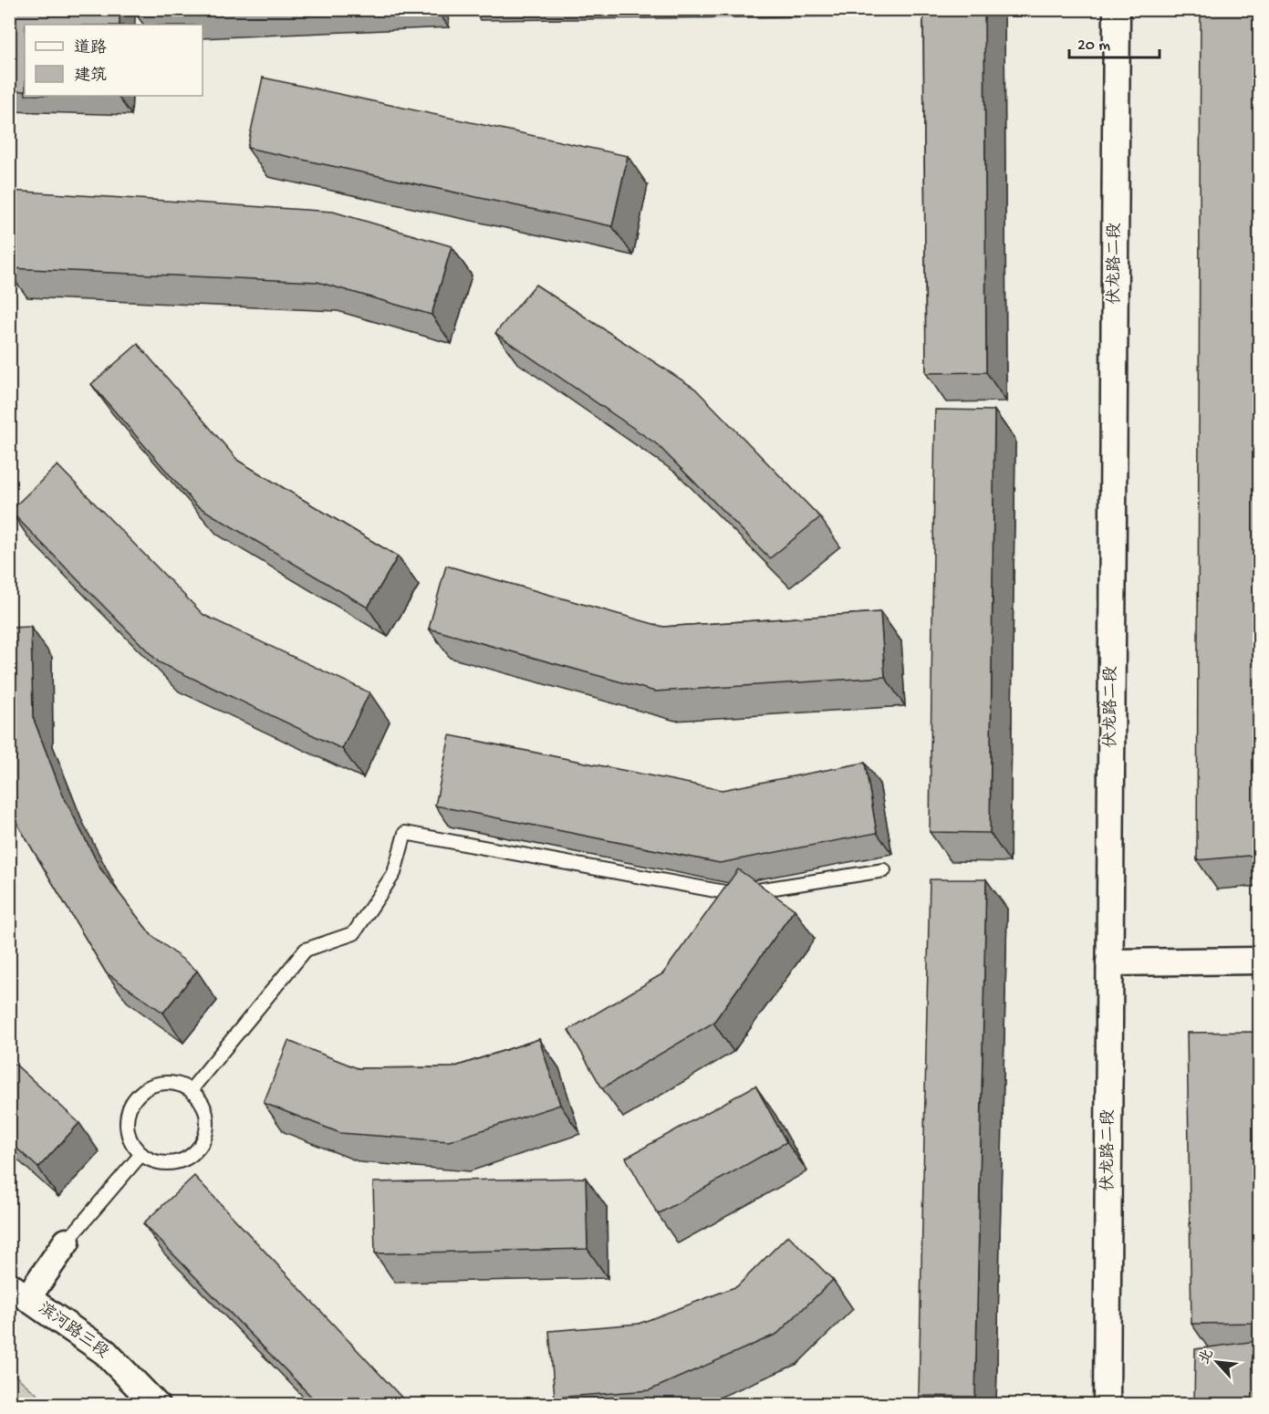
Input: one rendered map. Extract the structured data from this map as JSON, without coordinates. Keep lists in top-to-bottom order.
{
  "streets": {
    "street": ["伏龙路二段", "滨河路三段"]
  },
  "legend": ["道路", "建筑"],
  "scale_bar": "20 m",
  "north": "top left"
}
